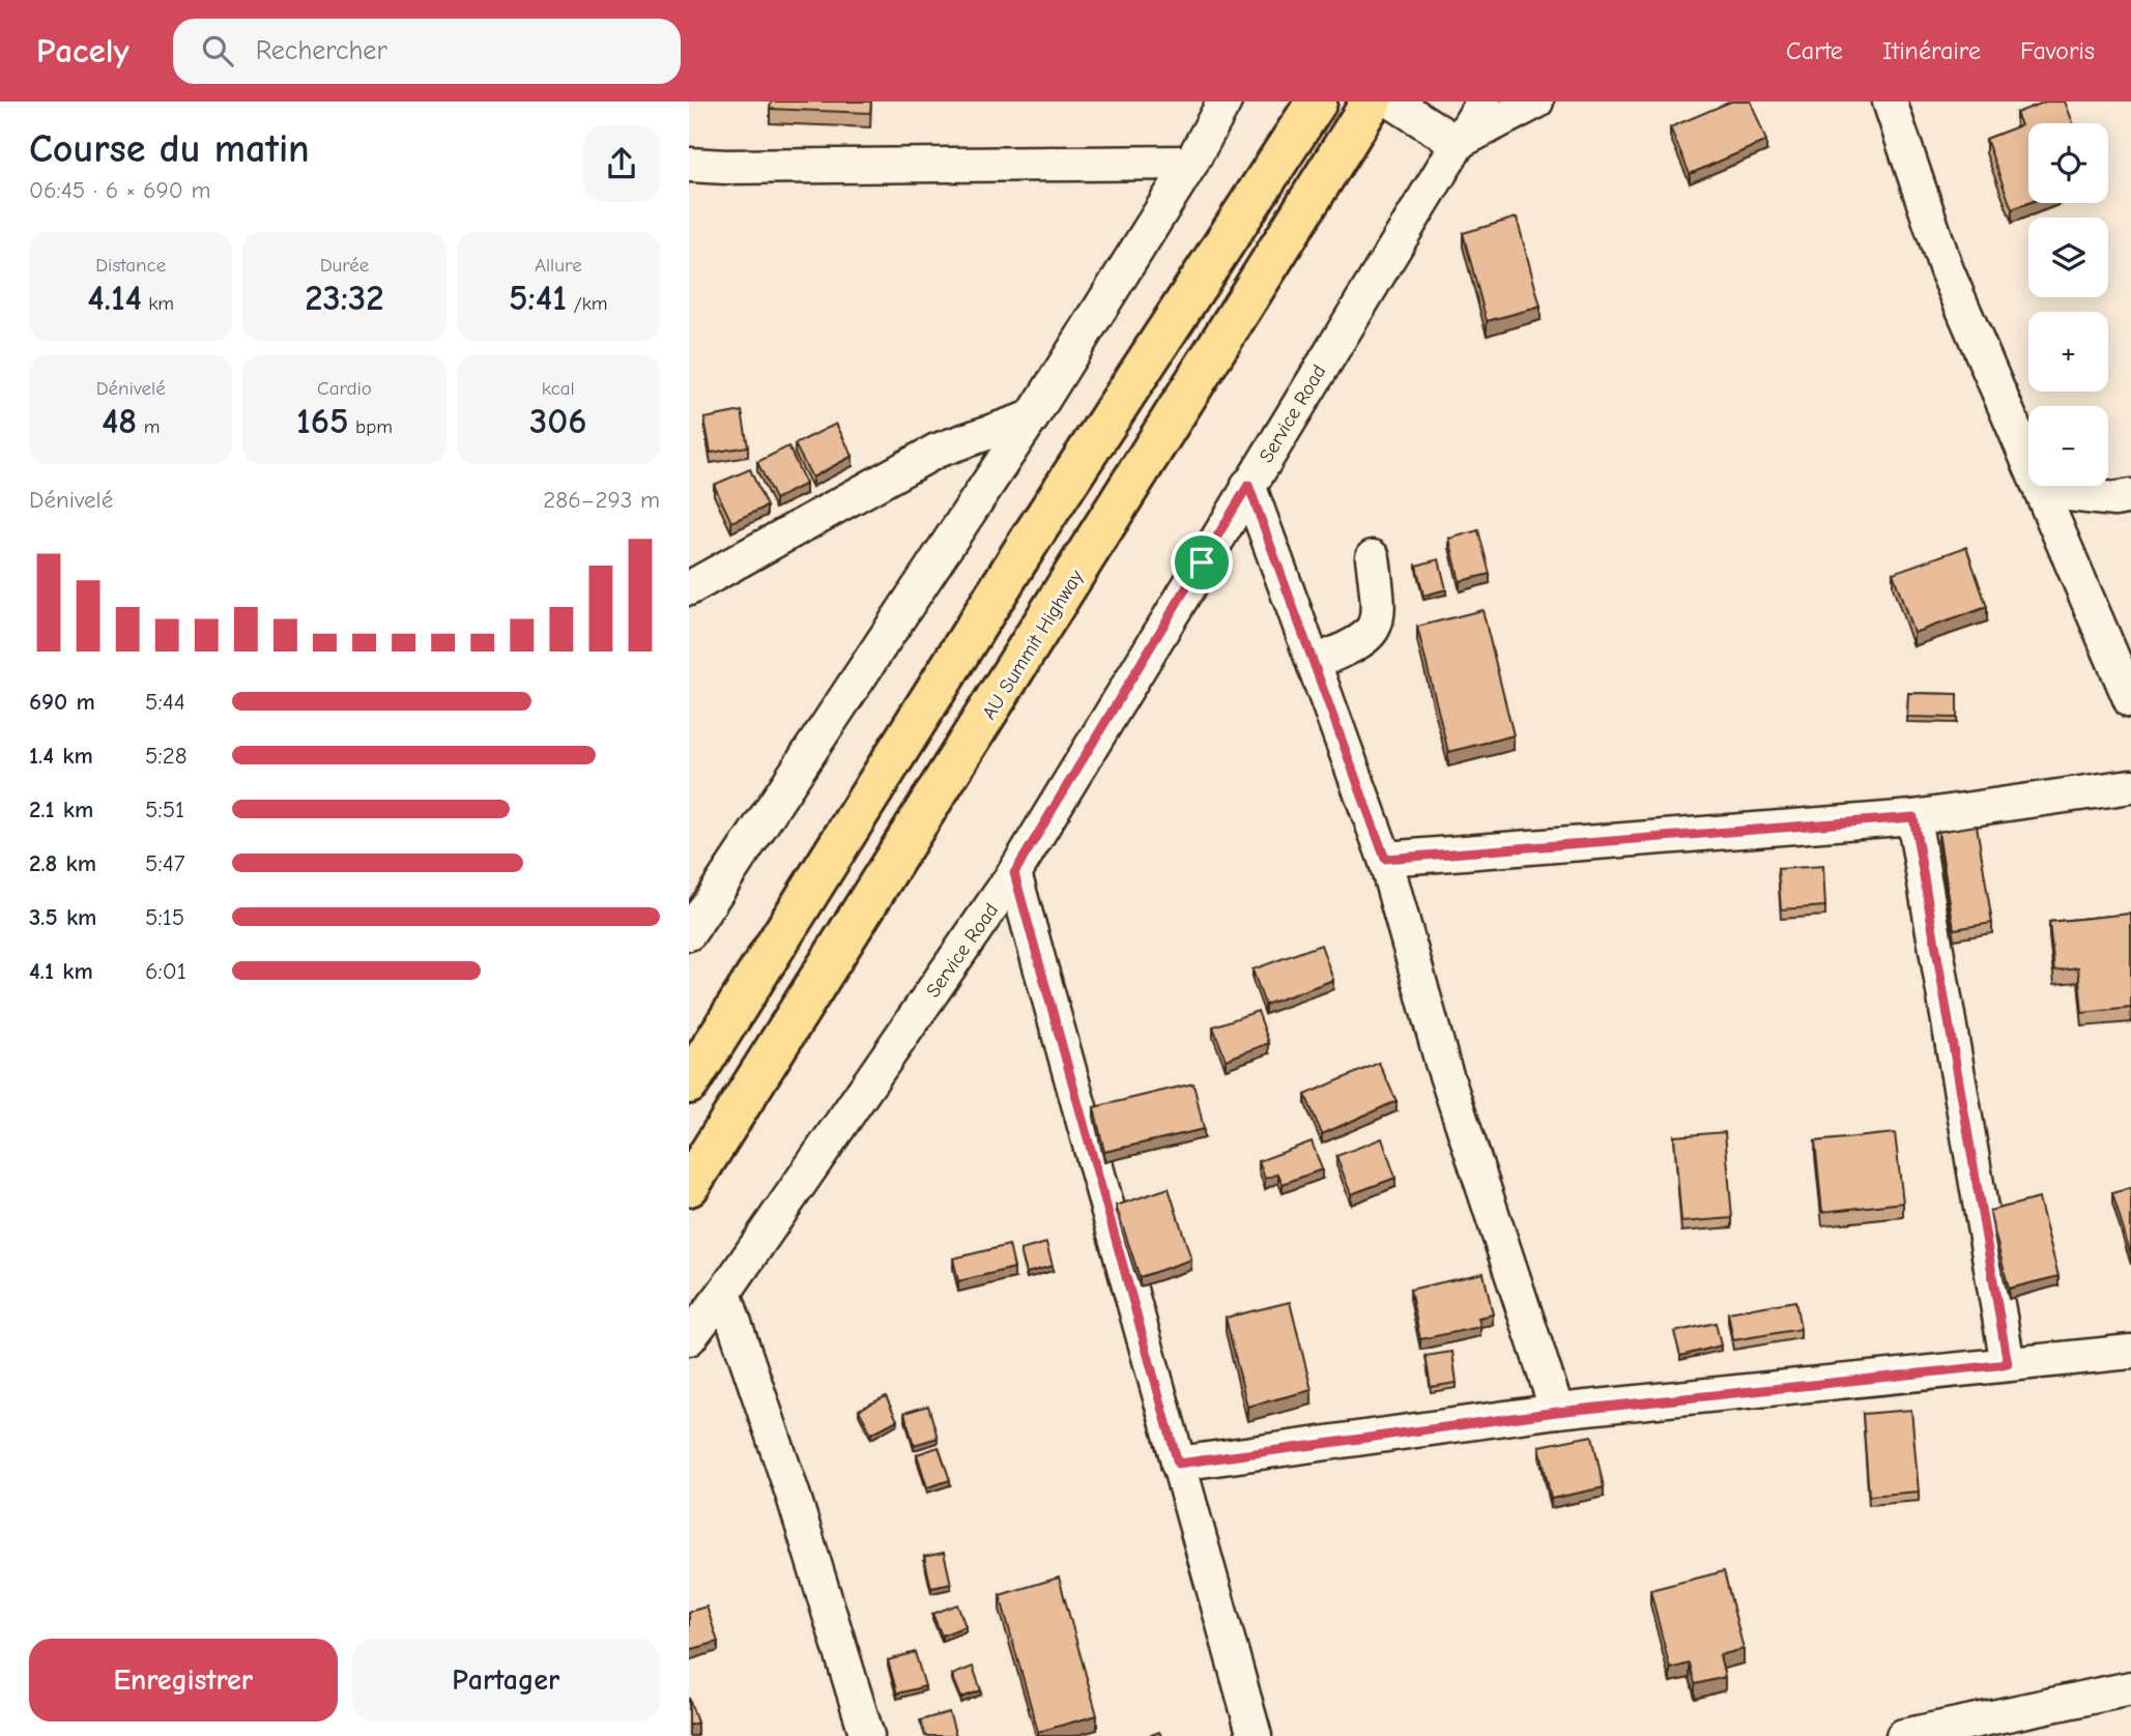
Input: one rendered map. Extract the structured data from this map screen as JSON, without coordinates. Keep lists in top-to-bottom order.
{
  "streets": {
    "main road": ["AU Summit Highway"],
    "street": ["Service Road"]
  },
  "page": {
    "header": "Pacely",
    "search": "Rechercher",
    "nav": ["Carte", "Itinéraire", "Favoris"],
    "heading": ["Course du matin", "06:45 · 6 × 690 m"],
    "map_buttons": ["+", "−"],
    "stats": [
      ["Distance", "4.14 km"],
      ["Durée", "23:32"],
      ["Allure", "5:41 /km"],
      ["Dénivelé", "48 m"],
      ["Cardio", "165 bpm"],
      ["kcal", "306"]
    ],
    "chart": ["Dénivelé", "286–293 m"],
    "list": [
      {
        "name": "690 m",
        "note": "5:44"
      },
      {
        "name": "1.4 km",
        "note": "5:28"
      },
      {
        "name": "2.1 km",
        "note": "5:51"
      },
      {
        "name": "2.8 km",
        "note": "5:47"
      },
      {
        "name": "3.5 km",
        "note": "5:15"
      },
      {
        "name": "4.1 km",
        "note": "6:01"
      }
    ],
    "buttons": ["Enregistrer", "Partager"]
  }
}
